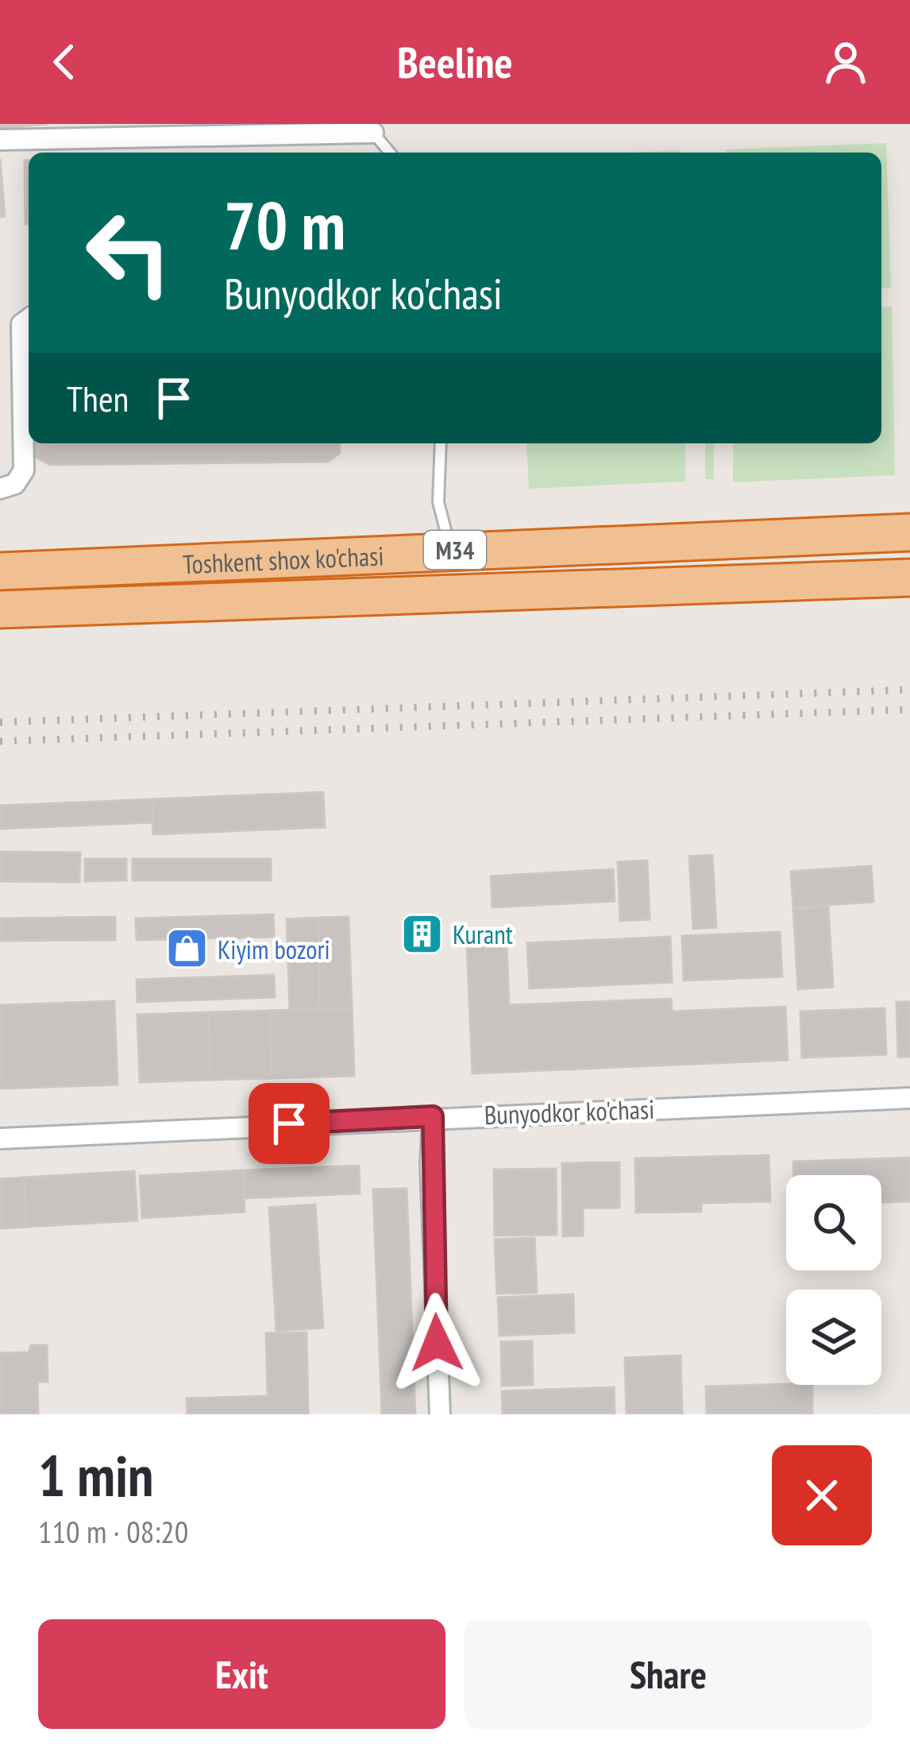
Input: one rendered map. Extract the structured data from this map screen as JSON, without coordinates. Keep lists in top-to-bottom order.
{
  "streets": {
    "highway": ["M34", "Toshkent shox ko'chasi"],
    "street": ["Bunyodkor ko'chasi"]
  },
  "places": {
    "building": ["Kurant"],
    "shop": ["Kiyim bozori"]
  },
  "page": {
    "header": "Beeline",
    "turn": ["70 m", "Bunyodkor ko'chasi"],
    "then": "Then",
    "heading": ["1 min", "110 m · 08:20"],
    "buttons": ["Exit", "Share"]
  }
}
